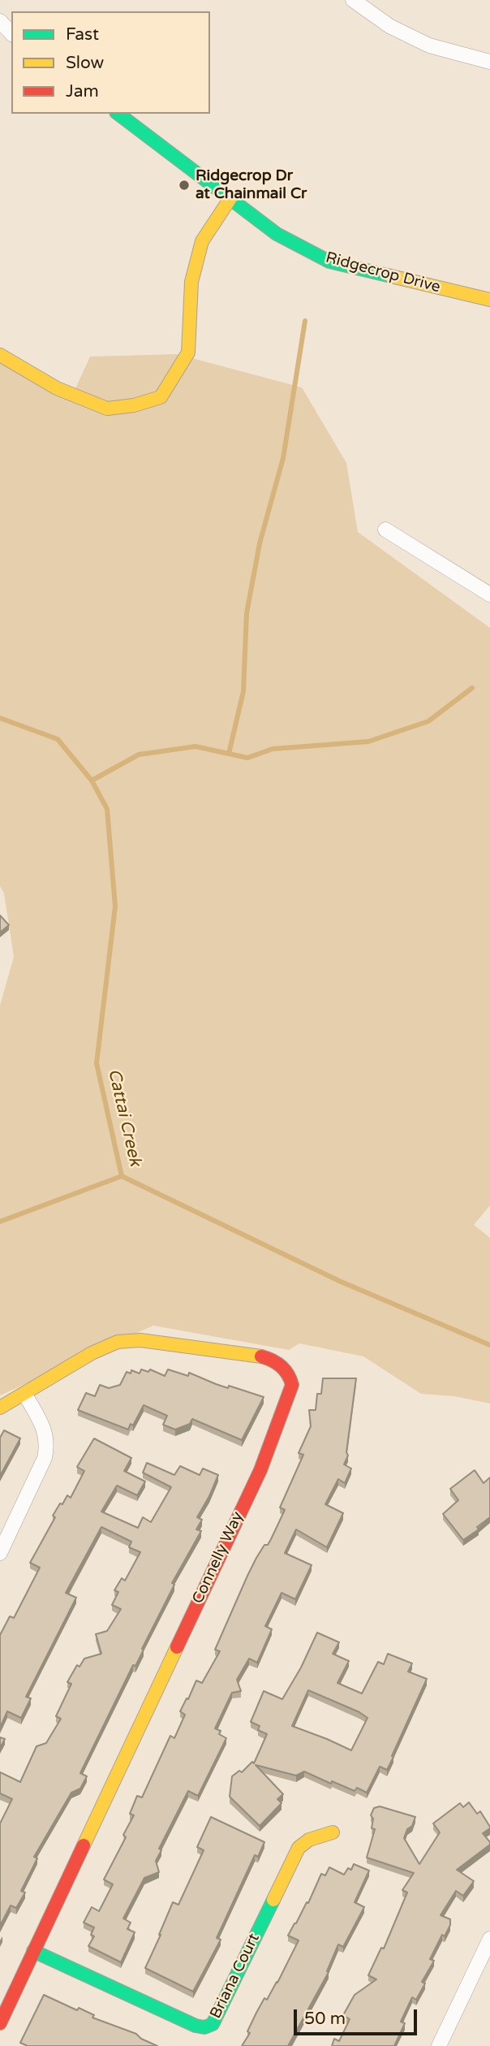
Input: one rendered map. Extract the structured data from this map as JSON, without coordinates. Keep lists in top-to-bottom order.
{
  "streets": {
    "street": ["Ridgecrop Drive", "Connelly Way", "Briana Court"]
  },
  "crossings": [
    ["Connelly Way", "Briana Court"]
  ],
  "water": ["Cattai Creek"],
  "places": ["Ridgecrop Dr at Chainmail Cr"],
  "legend": ["Fast", "Slow", "Jam"],
  "scale_bar": "50 m"
}
